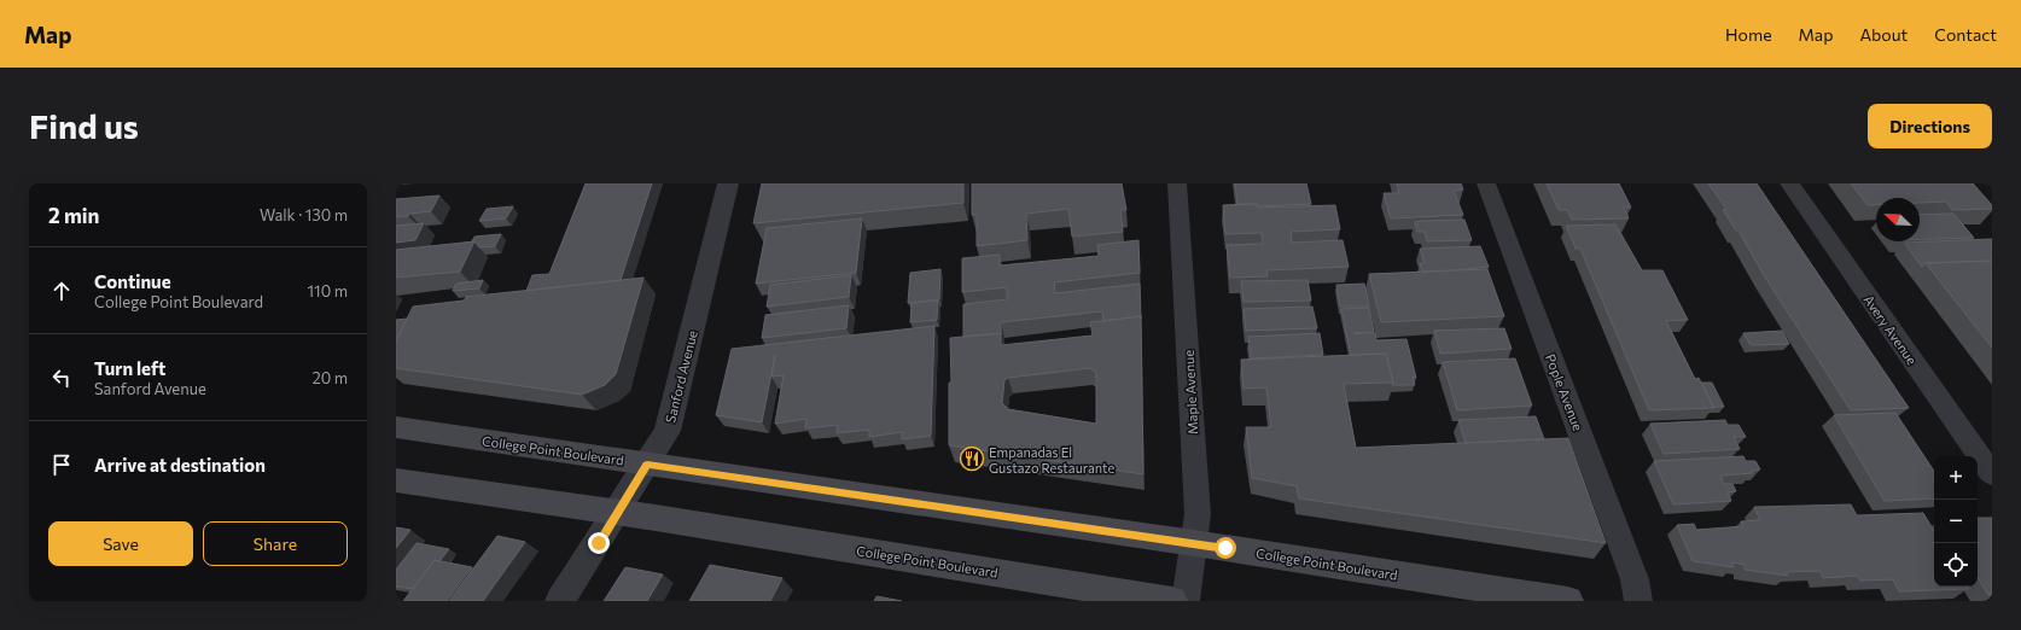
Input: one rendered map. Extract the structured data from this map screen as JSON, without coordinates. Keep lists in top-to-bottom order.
{
  "streets": {
    "main road": ["College Point Boulevard"],
    "street": [
      "Avery Avenue",
      "Sanford Avenue",
      "Maple Avenue",
      "Pople Avenue"
    ]
  },
  "crossings": [
    ["Sanford Avenue", "College Point Boulevard"],
    ["Maple Avenue", "College Point Boulevard"]
  ],
  "places": {
    "restaurant": ["Empanadas El Gustazo Restaurante"]
  },
  "north": "top left",
  "page": {
    "header": "Map",
    "nav": [
      "Home",
      "Map",
      "About",
      "Contact"
    ],
    "buttons": [
      "Directions",
      ["Save", "Share"]
    ],
    "title": "Find us",
    "heading": ["2 min", "Walk · 130 m"],
    "list": [
      ["Continue", "College Point Boulevard", "110 m"],
      ["Turn left", "Sanford Avenue", "20 m"],
      "Arrive at destination"
    ],
    "map_buttons": ["+", "−"]
  }
}
